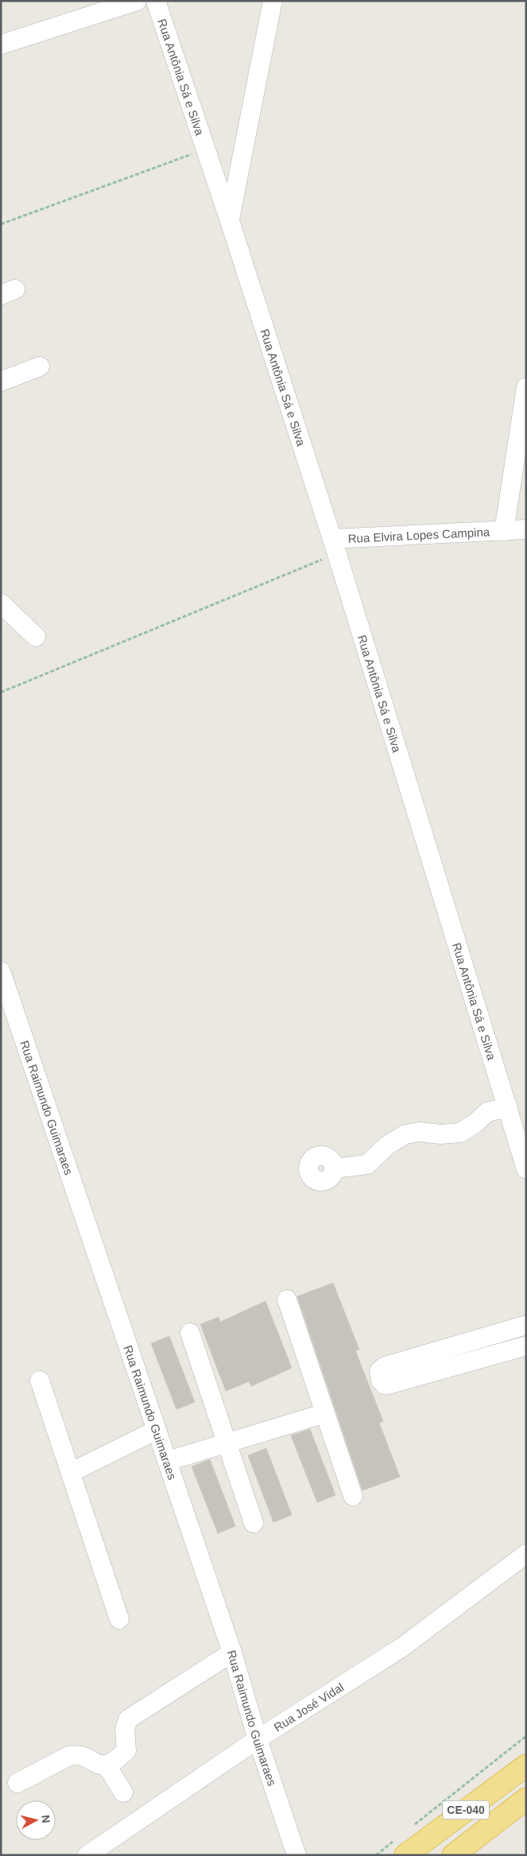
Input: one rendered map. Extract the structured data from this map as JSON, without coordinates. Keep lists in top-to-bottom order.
{
  "streets": {
    "highway": ["CE-040"],
    "street": [
      "Rua Antônia Sá e Silva",
      "Rua Elvira Lopes Campina",
      "Rua Raimundo Guimaraes",
      "Rua José Vidal"
    ]
  },
  "crossings": [
    ["Rua Antônia Sá e Silva", "Rua Elvira Lopes Campina"],
    ["Rua Raimundo Guimaraes", "Rua José Vidal"]
  ],
  "north": "right"
}
